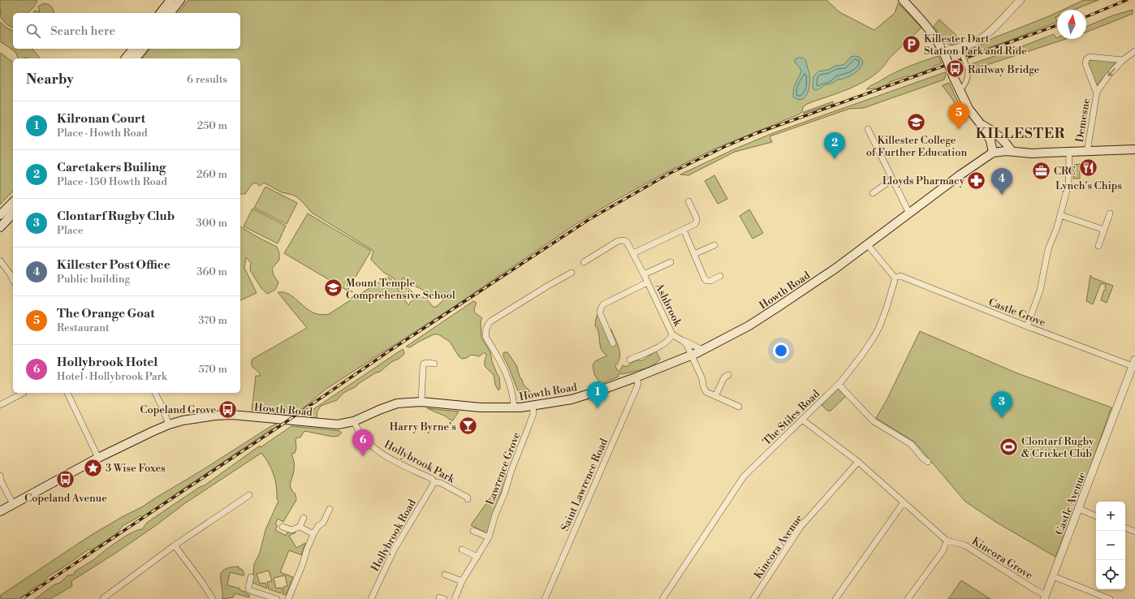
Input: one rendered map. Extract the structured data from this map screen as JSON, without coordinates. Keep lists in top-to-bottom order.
{
  "streets": {
    "main road": ["Howth Road"],
    "street": [
      "Demesne",
      "Ashbrook",
      "Castle Grove",
      "The Stiles Road",
      "Hollybrook Park",
      "Lawrence Grove",
      "Saint Lawrence Road",
      "Castle Avenue",
      "Hollybrook Road",
      "Kincora Avenue",
      "Kincora Grove"
    ]
  },
  "crossings": [
    ["Demesne", "Howth Road"],
    ["Howth Road", "Ashbrook"],
    ["Howth Road", "Hollybrook Park"],
    ["Howth Road", "Lawrence Grove"],
    ["Howth Road", "Saint Lawrence Road"],
    ["Castle Grove", "The Stiles Road"],
    ["Castle Grove", "Castle Avenue"],
    ["The Stiles Road", "Kincora Grove"],
    ["Hollybrook Park", "Hollybrook Road"],
    ["Castle Avenue", "Kincora Grove"],
    ["Kincora Avenue", "Kincora Grove"]
  ],
  "districts": ["KILLESTER"],
  "places": {
    "parking": ["Killester Dart Station Park and Ride"],
    "bus stop": ["Railway Bridge", "Copeland Grove", "Copeland Avenue"],
    "school or university": ["Killester College of Further Education", "Mount Temple Comprehensive School"],
    "restaurant": ["Lynch's Chips"],
    "office": ["CRC"],
    "pharmacy": ["Lloyds Pharmacy"],
    "bar": ["Harry Byrne’s"],
    "sports": ["Clontarf Rugby & Cricket Club"],
    "place": ["3 Wise Foxes"]
  },
  "north": "top",
  "page": {
    "search": "Search here",
    "heading": ["Nearby", "6 results"],
    "list": [
      {
        "mark": "1",
        "name": "Kilronan Court",
        "note": "Place · Howth Road",
        "value": "250 m"
      },
      {
        "mark": "2",
        "name": "Caretakers Builing",
        "note": "Place · 150 Howth Road",
        "value": "260 m"
      },
      {
        "mark": "3",
        "name": "Clontarf Rugby Club",
        "note": "Place",
        "value": "300 m"
      },
      {
        "mark": "4",
        "name": "Killester Post Office",
        "note": "Public building",
        "value": "360 m"
      },
      {
        "mark": "5",
        "name": "The Orange Goat",
        "note": "Restaurant",
        "value": "370 m"
      },
      {
        "mark": "6",
        "name": "Hollybrook Hotel",
        "note": "Hotel · Hollybrook Park",
        "value": "570 m"
      }
    ],
    "pins": [
      "5",
      "2",
      "4",
      "1",
      "3",
      "6"
    ],
    "map_buttons": ["+", "−"]
  }
}
